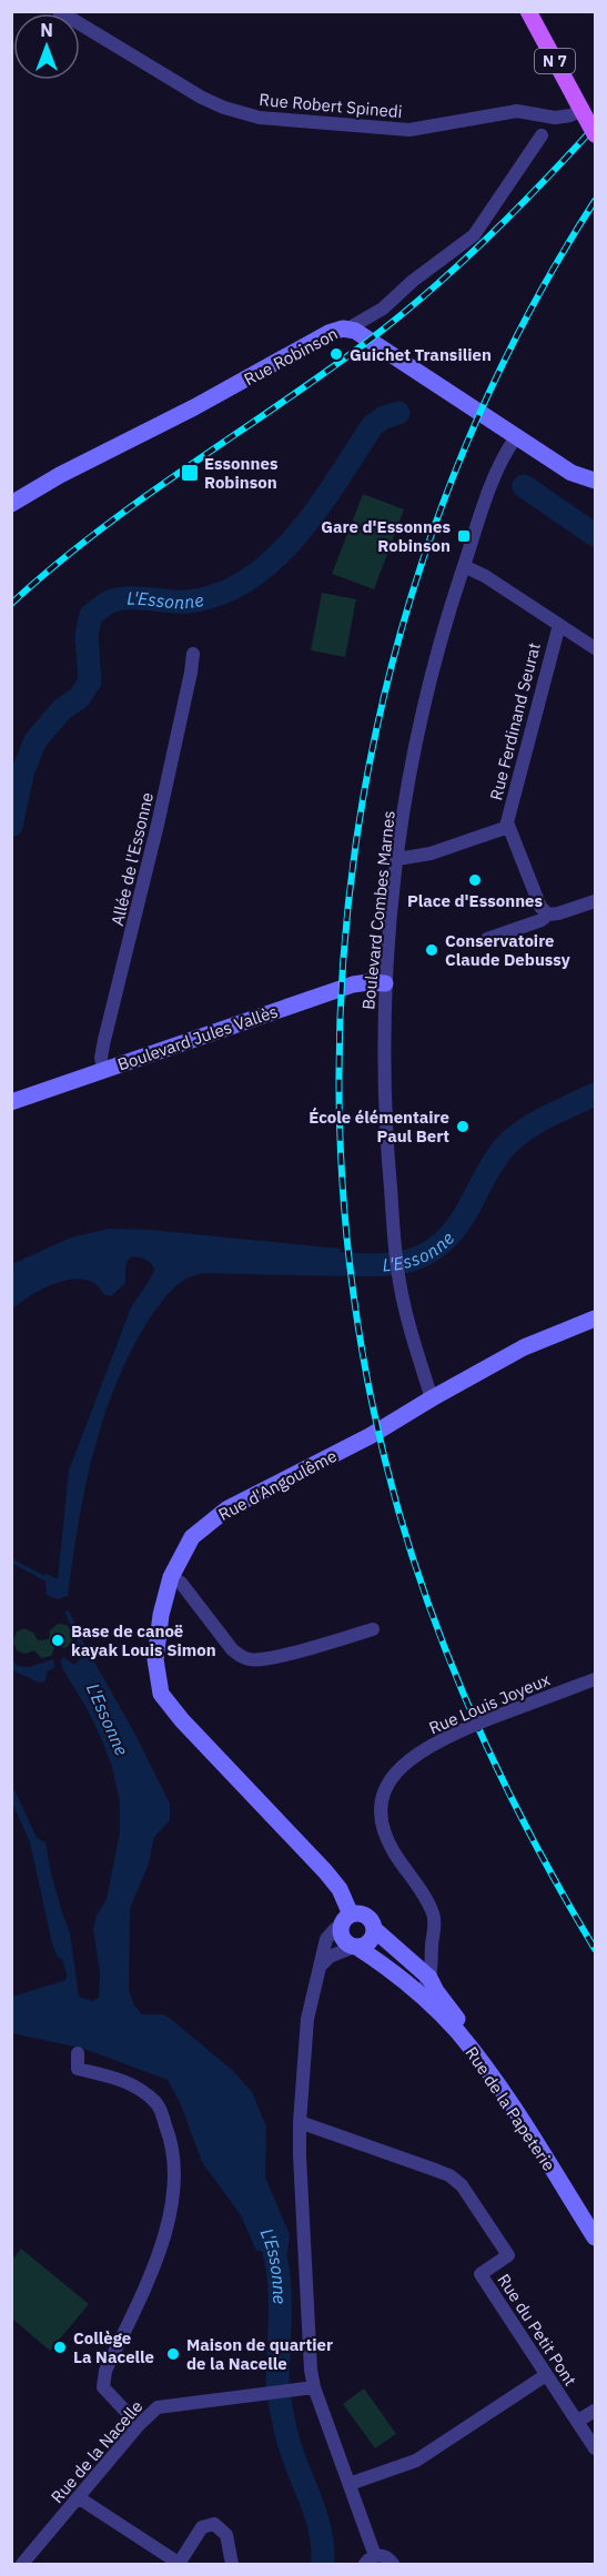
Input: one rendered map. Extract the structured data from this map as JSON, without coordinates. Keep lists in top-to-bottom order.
{
  "streets": {
    "main road": ["N 7"],
    "street": [
      "Rue Robert Spinedi",
      "Rue Robinson",
      "Rue Ferdinand Seurat",
      "Allée de l'Essonne",
      "Boulevard Combes Marnes",
      "Boulevard Jules Vallès",
      "Rue d'Angoulême",
      "Rue Louis Joyeux",
      "Rue de la Papeterie",
      "Rue du Petit Pont",
      "Rue de la Nacelle"
    ]
  },
  "crossings": [
    ["N 7", "Rue Robert Spinedi"],
    ["Rue Robinson", "Boulevard Combes Marnes"],
    ["Allée de l'Essonne", "Boulevard Jules Vallès"],
    ["Boulevard Combes Marnes", "Boulevard Jules Vallès"],
    ["Boulevard Combes Marnes", "Rue d'Angoulême"],
    ["Rue Louis Joyeux", "Rue de la Papeterie"]
  ],
  "water": ["L'Essonne"],
  "places": {
    "other": [
      "Guichet Transilien",
      "Place d'Essonnes",
      "Conservatoire Claude Debussy",
      "École élémentaire Paul Bert",
      "Base de canoë kayak Louis Simon",
      "Collège La Nacelle",
      "Maison de quartier de la Nacelle"
    ],
    "transit": ["Essonnes Robinson", "Gare d'Essonnes Robinson"]
  },
  "north": "top"
}
